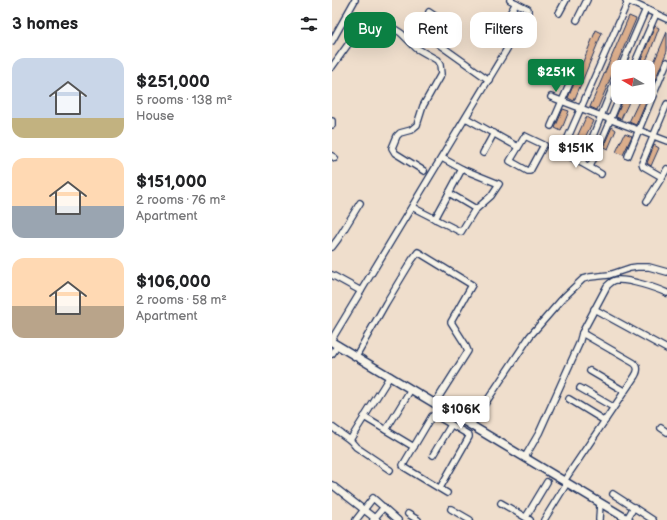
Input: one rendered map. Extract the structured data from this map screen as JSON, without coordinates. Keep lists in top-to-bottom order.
{
  "north": "left",
  "page": {
    "heading": "3 homes",
    "chip": ["Buy", "Rent", "Filters"],
    "list": [
      {
        "name": "$251,000",
        "note": "5 rooms · 138 m² · House"
      },
      {
        "name": "$151,000",
        "note": "2 rooms · 76 m² · Apartment"
      },
      {
        "name": "$106,000",
        "note": "2 rooms · 58 m² · Apartment"
      }
    ],
    "price": ["$251K", "$151K", "$106K"]
  }
}
